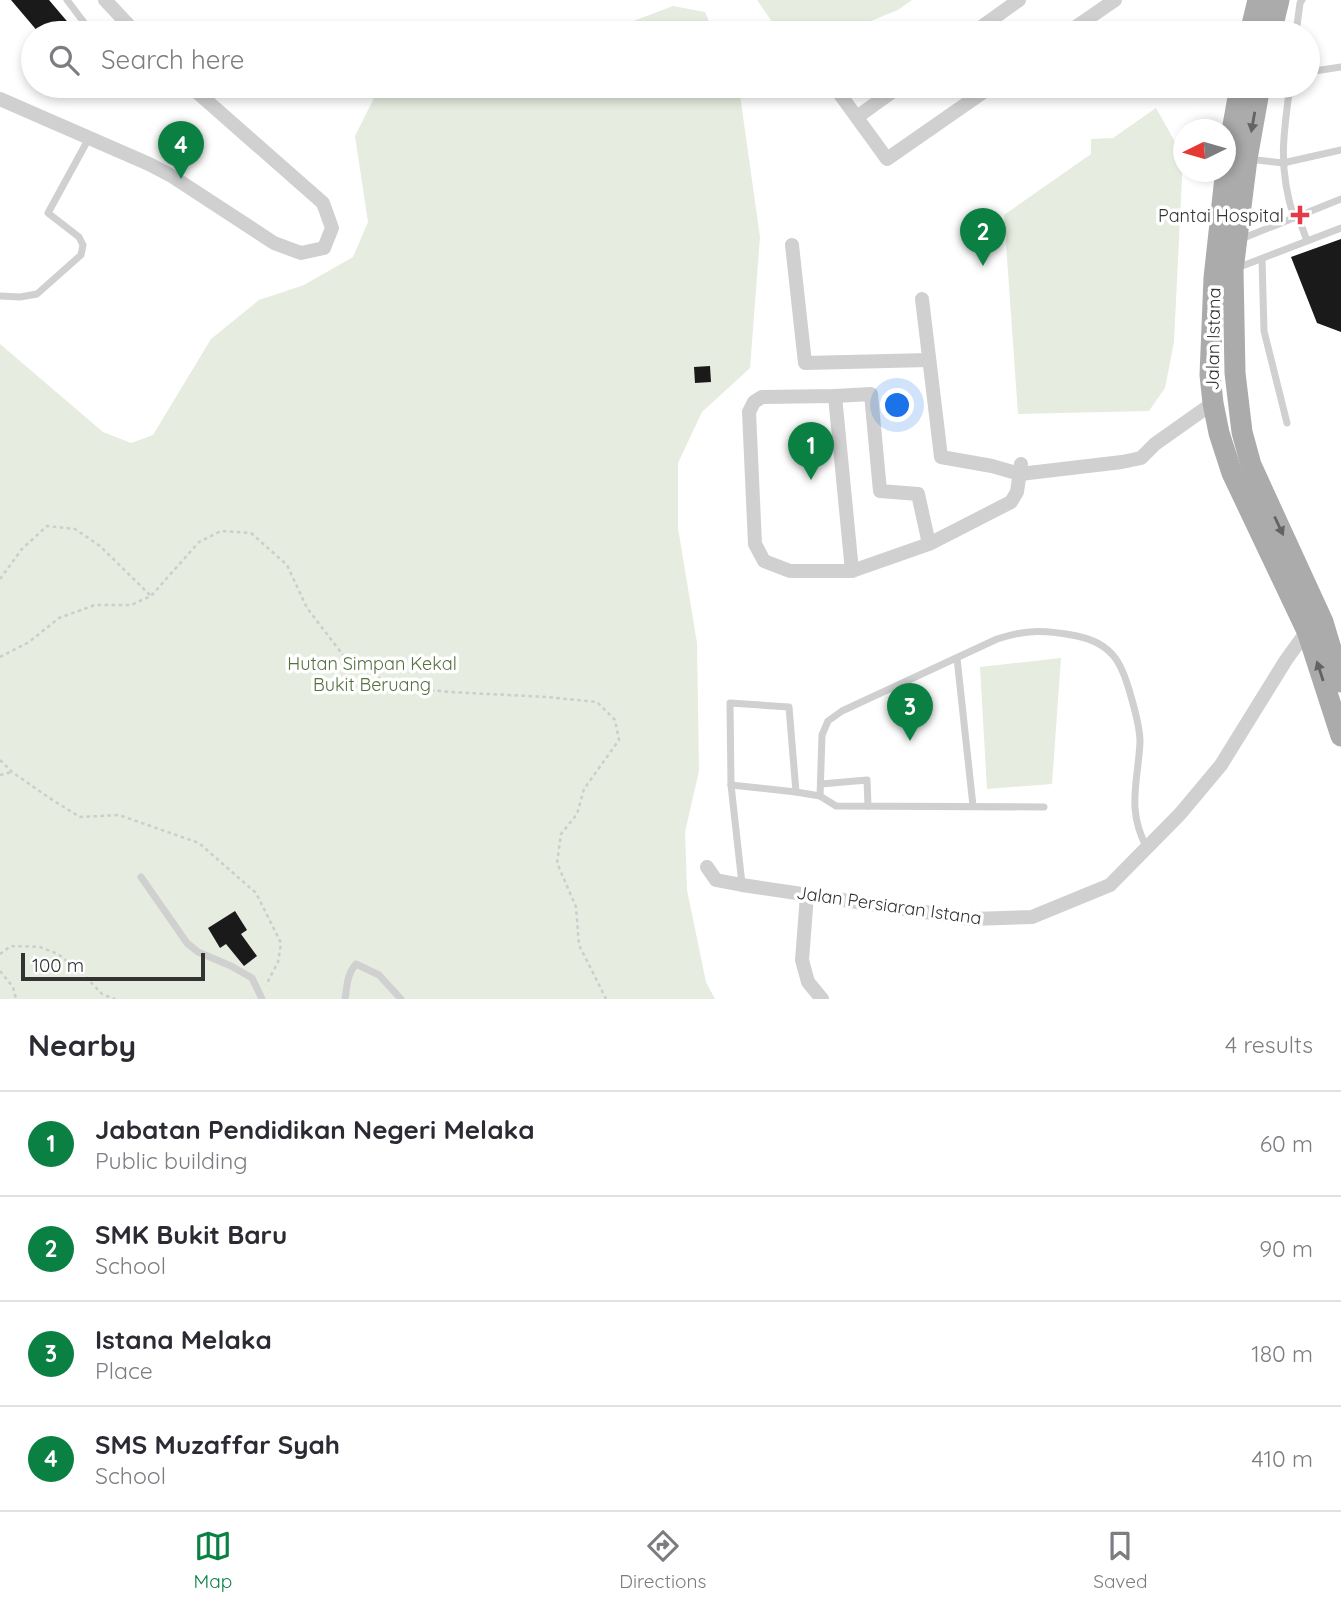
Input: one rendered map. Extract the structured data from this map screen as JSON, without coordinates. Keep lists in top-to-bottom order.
{
  "streets": {
    "main road": ["Jalan Istana"],
    "street": ["Jalan Persiaran Istana"]
  },
  "crossings": [
    ["Jalan Istana", "Jalan Persiaran Istana"]
  ],
  "parks": ["Hutan Simpan Kekal Bukit Beruang"],
  "places": {
    "health": ["Pantai Hospital"]
  },
  "scale_bar": "100 m",
  "north": "left",
  "page": {
    "search": "Search here",
    "pins": [
      "4",
      "2",
      "1",
      "3"
    ],
    "scale": "100 m",
    "heading": ["Nearby", "4 results"],
    "list": [
      {
        "mark": "1",
        "name": "Jabatan Pendidikan Negeri Melaka",
        "note": "Public building",
        "value": "60 m"
      },
      {
        "mark": "2",
        "name": "SMK Bukit Baru",
        "note": "School",
        "value": "90 m"
      },
      {
        "mark": "3",
        "name": "Istana Melaka",
        "note": "Place",
        "value": "180 m"
      },
      {
        "mark": "4",
        "name": "SMS Muzaffar Syah",
        "note": "School",
        "value": "410 m"
      }
    ],
    "nav": ["Map", "Directions", "Saved"]
  }
}
